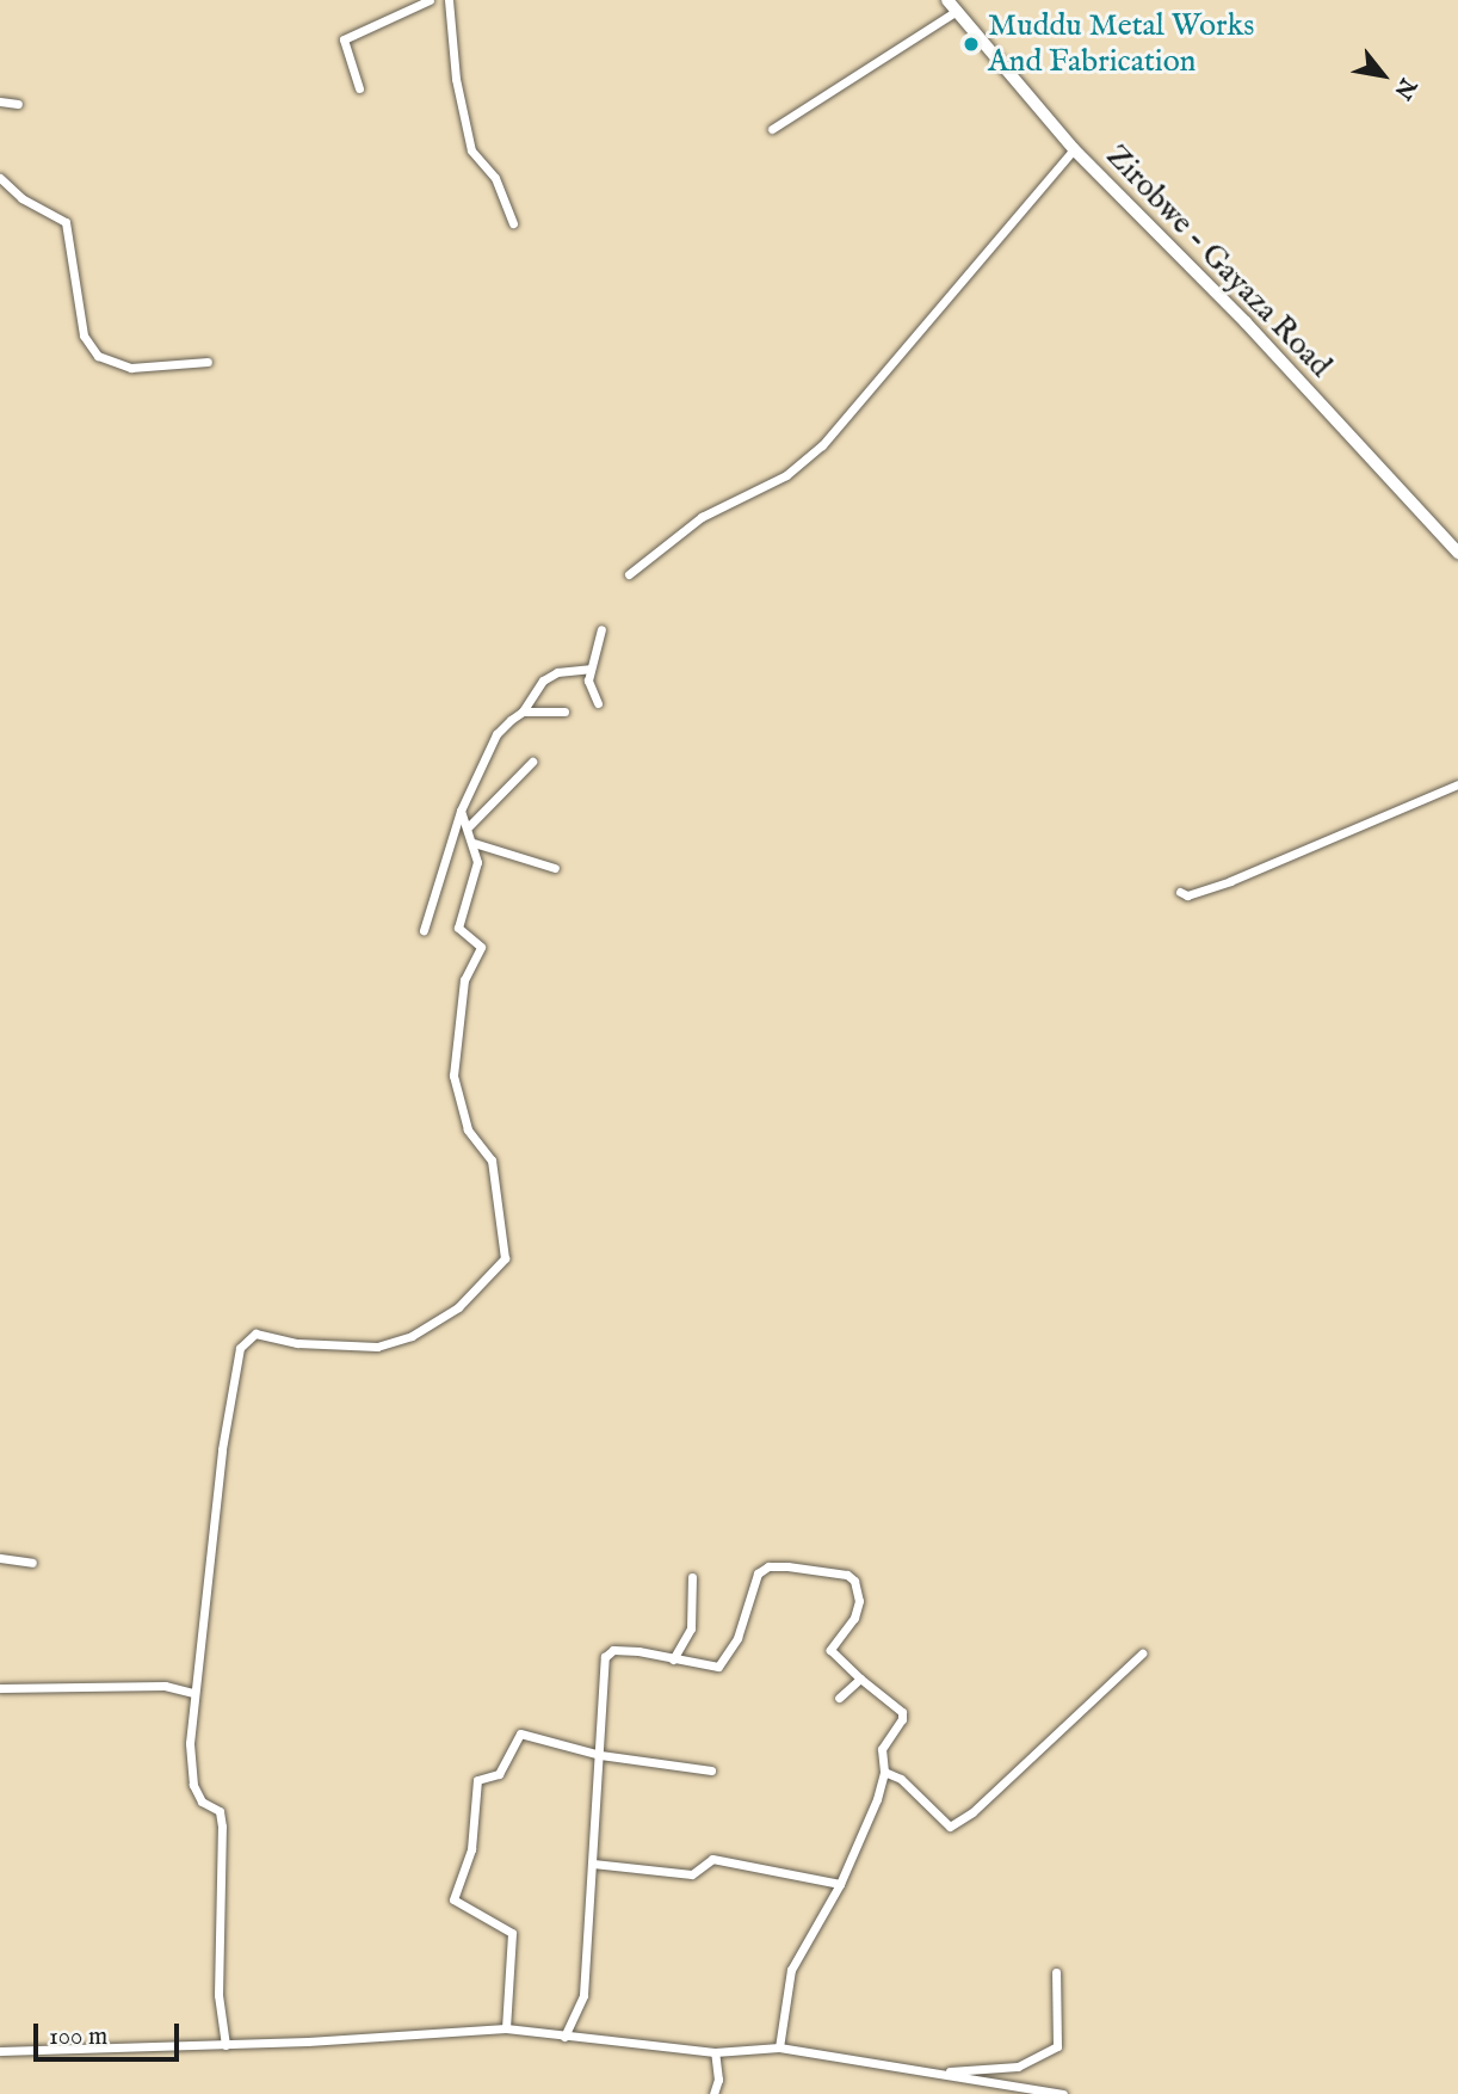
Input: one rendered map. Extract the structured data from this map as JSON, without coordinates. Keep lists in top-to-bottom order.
{
  "streets": {
    "street": ["Zirobwe - Gayaza Road"]
  },
  "places": ["Muddu Metal Works And Fabrication"],
  "scale_bar": "100 m",
  "north": "bottom right"
}
